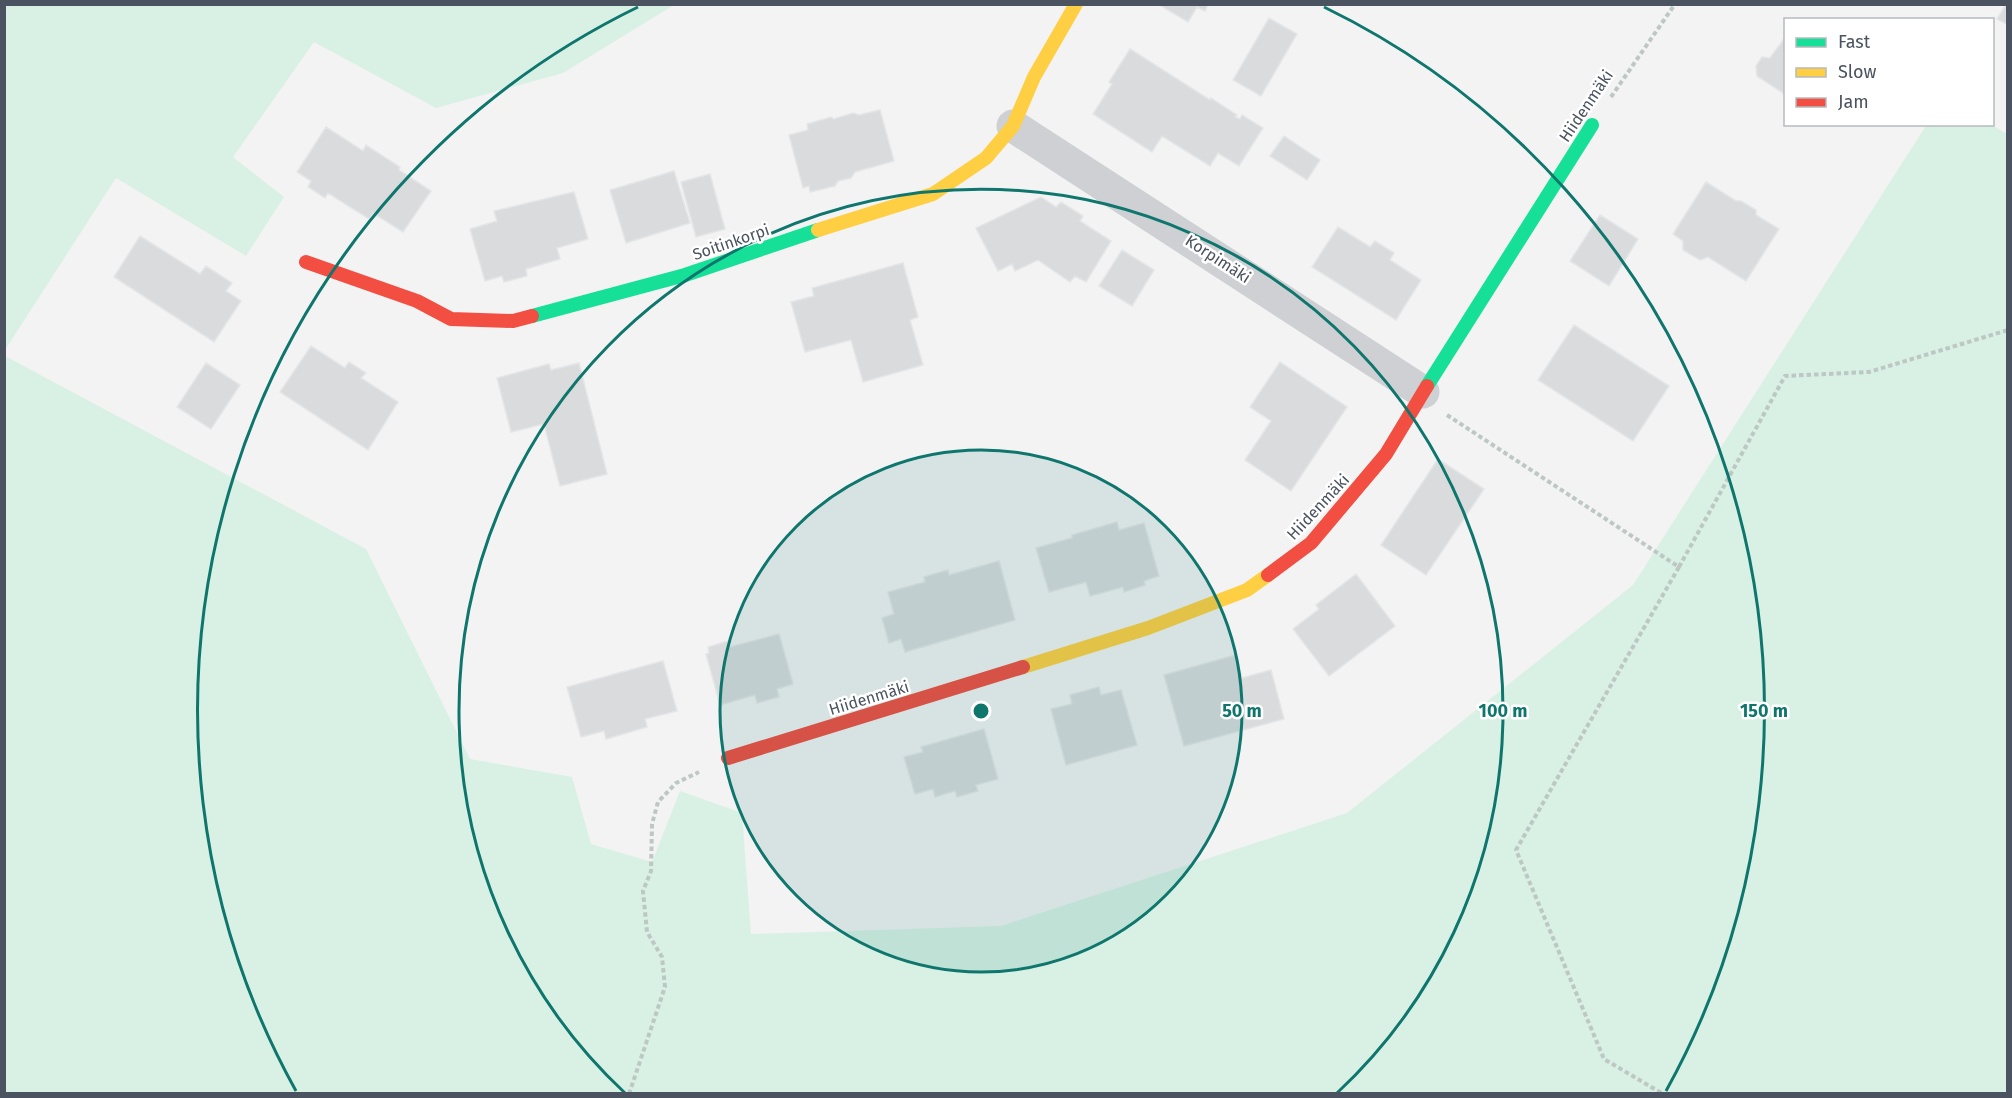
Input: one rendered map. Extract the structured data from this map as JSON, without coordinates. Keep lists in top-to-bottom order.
{
  "streets": {
    "street": ["Hiidenmäki", "Soitinkorpi", "Korpimäki"]
  },
  "crossings": [
    ["Hiidenmäki", "Korpimäki"],
    ["Soitinkorpi", "Korpimäki"]
  ],
  "legend": ["Fast", "Slow", "Jam"],
  "rings": ["50 m", "100 m", "150 m"]
}
